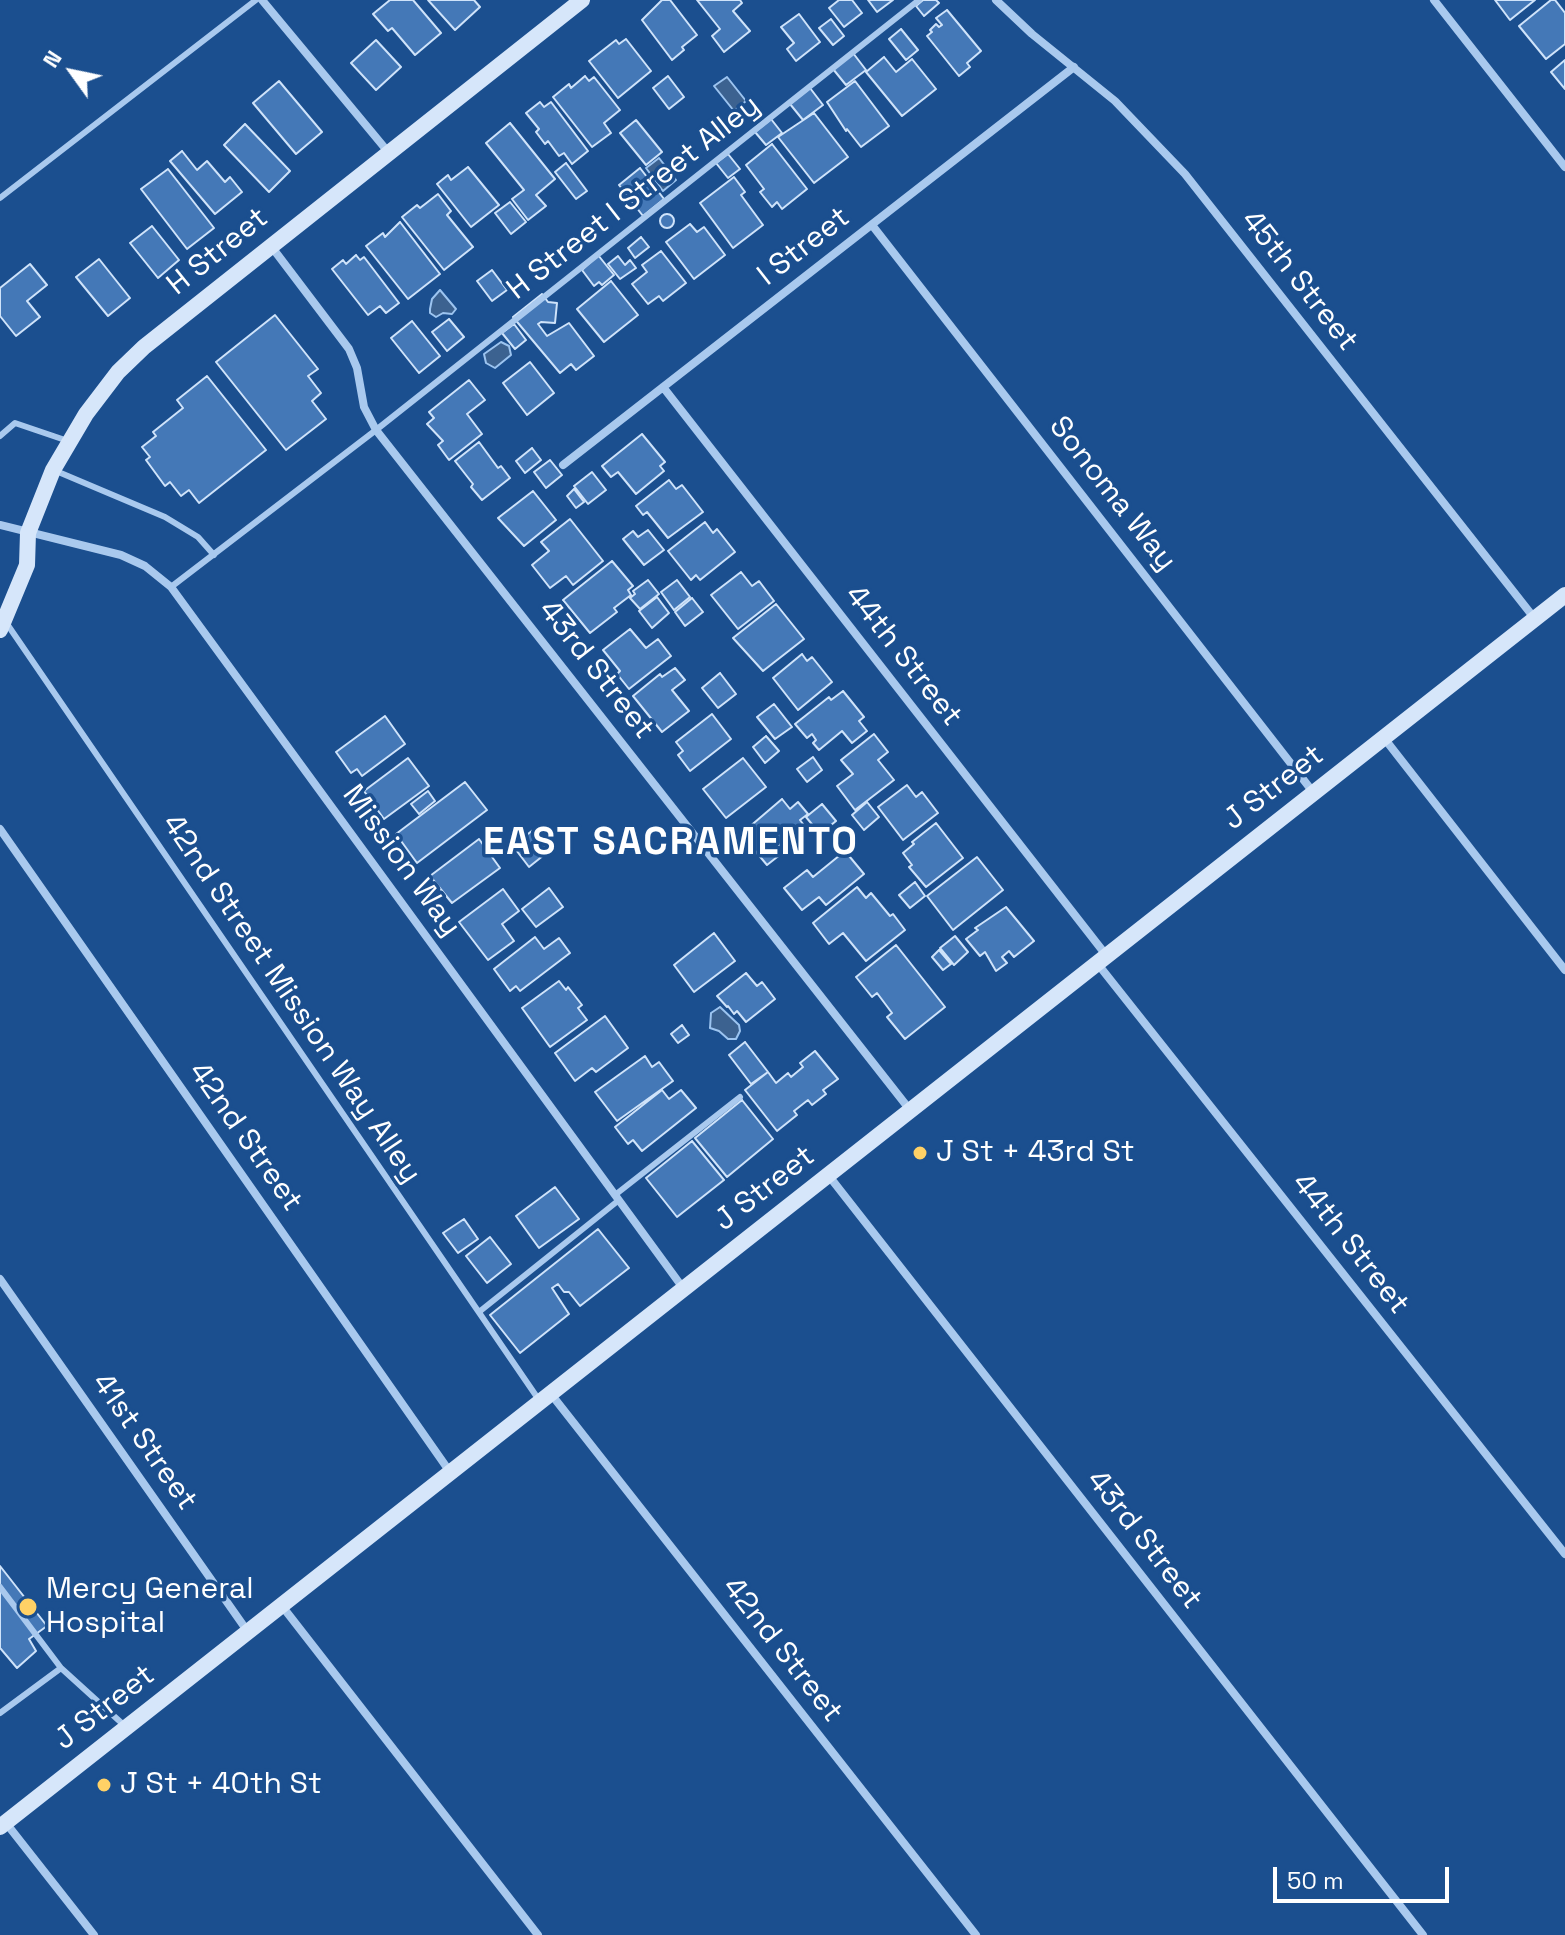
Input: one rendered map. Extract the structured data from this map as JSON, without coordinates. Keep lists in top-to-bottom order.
{
  "streets": {
    "main road": ["H Street", "J Street"],
    "street": [
      "I Street",
      "45th Street",
      "Sonoma Way",
      "44th Street",
      "43rd Street",
      "Mission Way",
      "42nd Street",
      "41st Street"
    ],
    "lane": ["H Street I Street Alley", "42nd Street Mission Way Alley"]
  },
  "crossings": [
    ["H Street I Street Alley", "43rd Street"],
    ["H Street I Street Alley", "Mission Way"],
    ["I Street", "45th Street"],
    ["I Street", "Sonoma Way"],
    ["I Street", "44th Street"],
    ["H Street", "43rd Street"],
    ["H Street", "Mission Way"],
    ["H Street", "42nd Street Mission Way Alley"],
    ["45th Street", "J Street"],
    ["Sonoma Way", "J Street"],
    ["44th Street", "J Street"],
    ["43rd Street", "J Street"],
    ["J Street", "Mission Way"],
    ["J Street", "42nd Street Mission Way Alley"],
    ["J Street", "42nd Street"],
    ["J Street", "41st Street"],
    ["42nd Street Mission Way Alley", "42nd Street"]
  ],
  "districts": ["EAST SACRAMENTO"],
  "places": ["J St + 43rd St", "Mercy General Hospital", "J St + 40th St"],
  "scale_bar": "50 m",
  "north": "top left"
}
